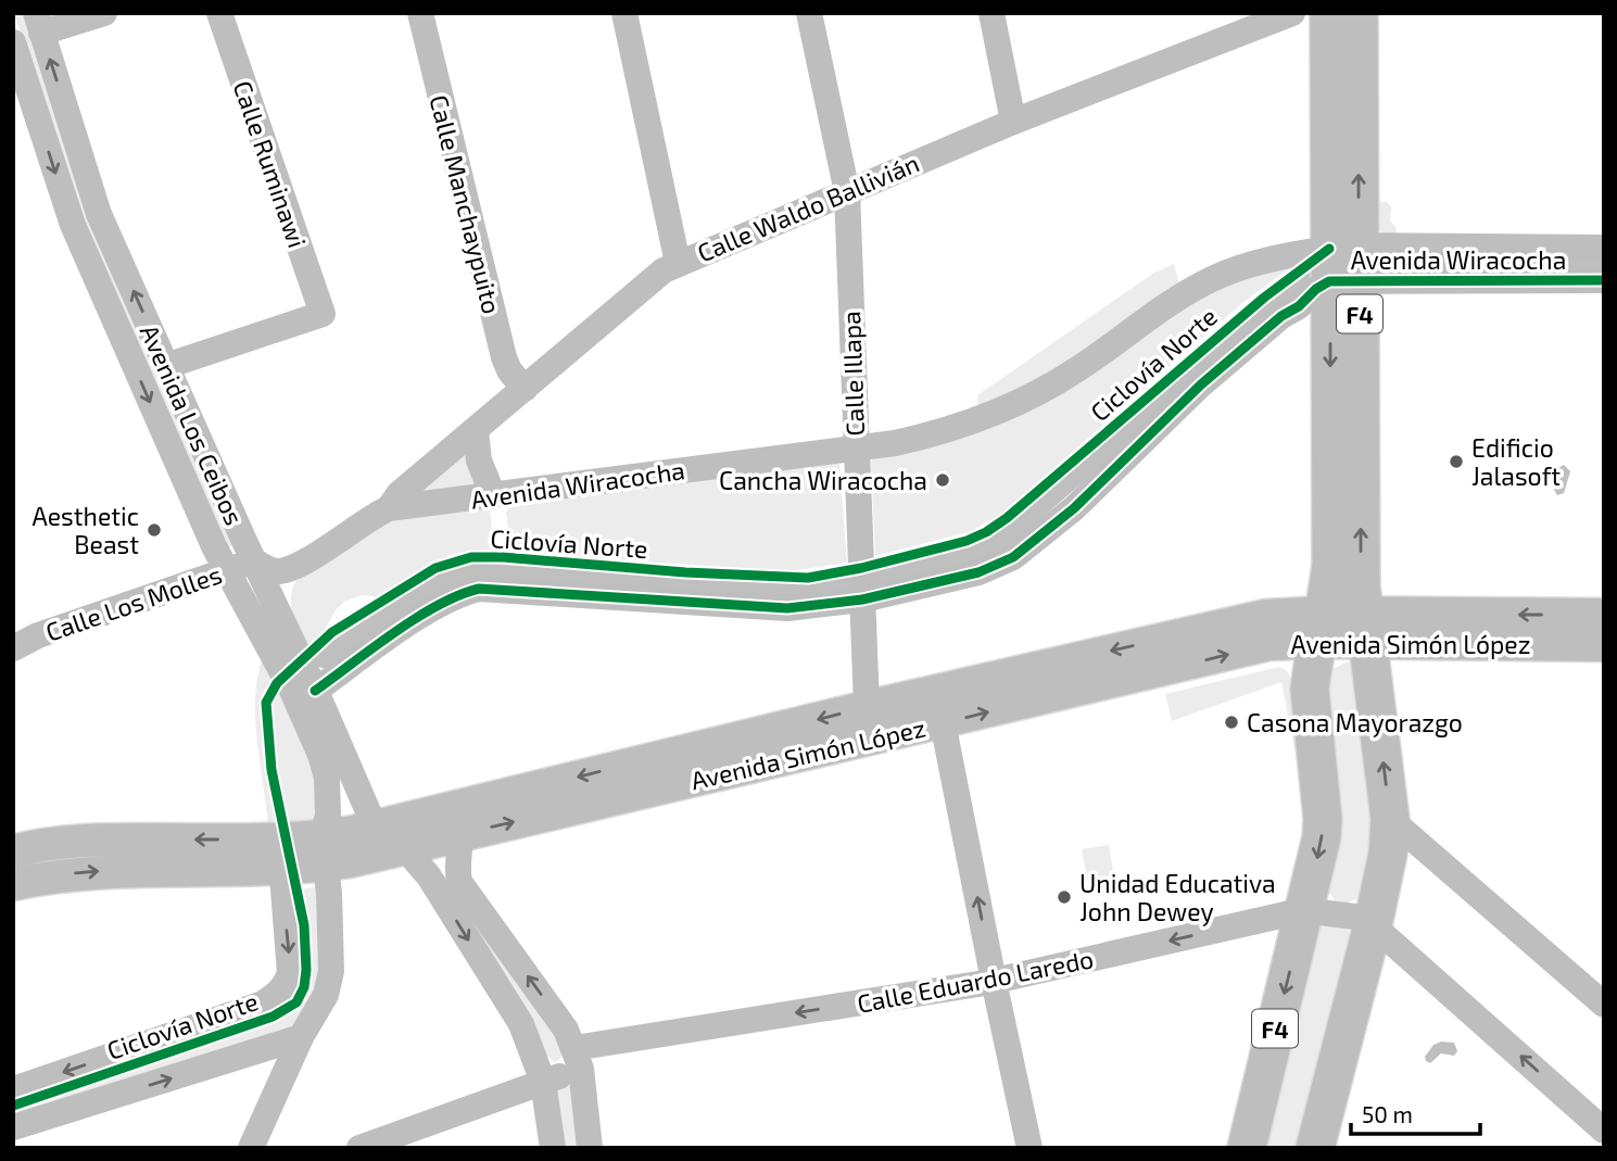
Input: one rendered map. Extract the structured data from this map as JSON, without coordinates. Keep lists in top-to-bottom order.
{
  "streets": {
    "highway": ["F4"],
    "main road": ["Avenida Simón López"],
    "street": [
      "Calle Ruminawi",
      "Calle Manchaypuito",
      "Calle Waldo Ballivián",
      "Avenida Wiracocha",
      "Calle Illapa",
      "Avenida Los Ceibos",
      "Calle Los Molles",
      "Calle Eduardo Laredo"
    ],
    "cycle path": ["Ciclovía Norte"]
  },
  "crossings": [
    ["Calle Ruminawi", "Avenida Los Ceibos"],
    ["Calle Manchaypuito", "Calle Waldo Ballivián"],
    ["Calle Waldo Ballivián", "Avenida Wiracocha"],
    ["Calle Waldo Ballivián", "Calle Illapa"],
    ["Avenida Wiracocha", "F4"],
    ["Avenida Wiracocha", "Calle Illapa"],
    ["Avenida Wiracocha", "Avenida Los Ceibos"],
    ["F4", "Avenida Simón López"],
    ["F4", "Calle Eduardo Laredo"],
    ["Calle Illapa", "Avenida Simón López"],
    ["Avenida Los Ceibos", "Calle Los Molles"],
    ["Avenida Los Ceibos", "Avenida Simón López"]
  ],
  "one_way": ["Calle Eduardo Laredo"],
  "places": [
    "Edificio Jalasoft",
    "Cancha Wiracocha",
    "Aesthetic Beast",
    "Casona Mayorazgo",
    "Unidad Educativa John Dewey"
  ],
  "scale_bar": "50 m"
}
